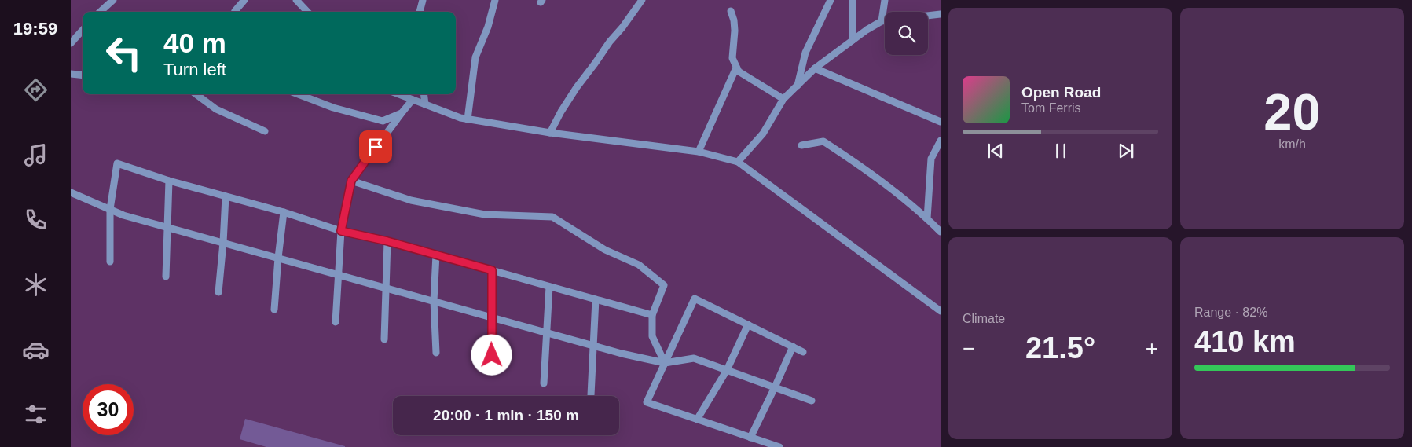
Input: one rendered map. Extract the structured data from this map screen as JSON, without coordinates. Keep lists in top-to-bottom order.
{
  "page": {
    "tabs": "19:59",
    "tile": [
      ["20", "km/h"],
      "Climate",
      ["Range · 82%", "410 km"]
    ],
    "turn": ["40 m", "Turn left"],
    "song": ["Open Road", "Tom Ferris"],
    "heat": ["−", "21.5°", "+"],
    "limit": "30",
    "trip": "20:00 · 1 min · 150 m"
  }
}
